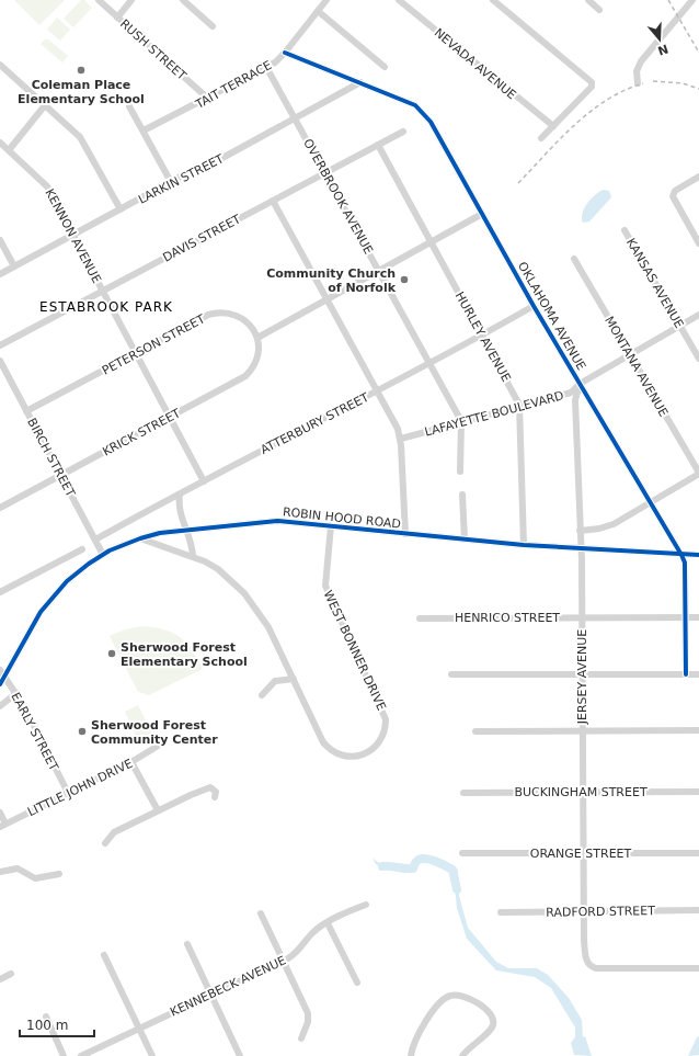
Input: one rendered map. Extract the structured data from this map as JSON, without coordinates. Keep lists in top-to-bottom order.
{
  "streets": {
    "street": [
      "RUSH STREET",
      "NEVADA AVENUE",
      "TAIT TERRACE",
      "LARKIN STREET",
      "OVERBROOK AVENUE",
      "KENNON AVENUE",
      "DAVIS STREET",
      "KANSAS AVENUE",
      "OKLAHOMA AVENUE",
      "HURLEY AVENUE",
      "PETERSON STREET",
      "MONTANA AVENUE",
      "LAFAYETTE BOULEVARD",
      "ATTERBURY STREET",
      "KRICK STREET",
      "BIRCH STREET",
      "ROBIN HOOD ROAD",
      "HENRICO STREET",
      "WEST BONNER DRIVE",
      "JERSEY AVENUE",
      "EARLY STREET",
      "LITTLE JOHN DRIVE",
      "BUCKINGHAM STREET",
      "ORANGE STREET",
      "RADFORD STREET",
      "KENNEBECK AVENUE"
    ]
  },
  "crossings": [
    ["RUSH STREET", "TAIT TERRACE"],
    ["TAIT TERRACE", "OVERBROOK AVENUE"],
    ["TAIT TERRACE", "OKLAHOMA AVENUE"],
    ["LARKIN STREET", "OVERBROOK AVENUE"],
    ["LARKIN STREET", "KENNON AVENUE"],
    ["LARKIN STREET", "OKLAHOMA AVENUE"],
    ["OVERBROOK AVENUE", "DAVIS STREET"],
    ["OVERBROOK AVENUE", "LAFAYETTE BOULEVARD"],
    ["OVERBROOK AVENUE", "ATTERBURY STREET"],
    ["KENNON AVENUE", "DAVIS STREET"],
    ["KENNON AVENUE", "PETERSON STREET"],
    ["KENNON AVENUE", "ATTERBURY STREET"],
    ["KENNON AVENUE", "KRICK STREET"],
    ["DAVIS STREET", "HURLEY AVENUE"],
    ["KANSAS AVENUE", "LAFAYETTE BOULEVARD"],
    ["OKLAHOMA AVENUE", "LAFAYETTE BOULEVARD"],
    ["OKLAHOMA AVENUE", "ATTERBURY STREET"],
    ["OKLAHOMA AVENUE", "ROBIN HOOD ROAD"],
    ["OKLAHOMA AVENUE", "HENRICO STREET"],
    ["OKLAHOMA AVENUE", "JERSEY AVENUE"],
    ["HURLEY AVENUE", "LAFAYETTE BOULEVARD"],
    ["HURLEY AVENUE", "ATTERBURY STREET"],
    ["HURLEY AVENUE", "ROBIN HOOD ROAD"],
    ["PETERSON STREET", "KRICK STREET"],
    ["PETERSON STREET", "BIRCH STREET"],
    ["MONTANA AVENUE", "LAFAYETTE BOULEVARD"],
    ["LAFAYETTE BOULEVARD", "JERSEY AVENUE"],
    ["ATTERBURY STREET", "BIRCH STREET"],
    ["KRICK STREET", "BIRCH STREET"],
    ["BIRCH STREET", "ROBIN HOOD ROAD"],
    ["ROBIN HOOD ROAD", "WEST BONNER DRIVE"],
    ["ROBIN HOOD ROAD", "JERSEY AVENUE"],
    ["ROBIN HOOD ROAD", "EARLY STREET"],
    ["HENRICO STREET", "JERSEY AVENUE"],
    ["JERSEY AVENUE", "BUCKINGHAM STREET"],
    ["JERSEY AVENUE", "ORANGE STREET"],
    ["JERSEY AVENUE", "RADFORD STREET"],
    ["EARLY STREET", "LITTLE JOHN DRIVE"]
  ],
  "districts": ["ESTABROOK PARK"],
  "places": [
    "Coleman Place Elementary School",
    "Community Church of Norfolk",
    "Sherwood Forest Elementary School",
    "Sherwood Forest Community Center"
  ],
  "scale_bar": "100 m",
  "north": "bottom"
}
